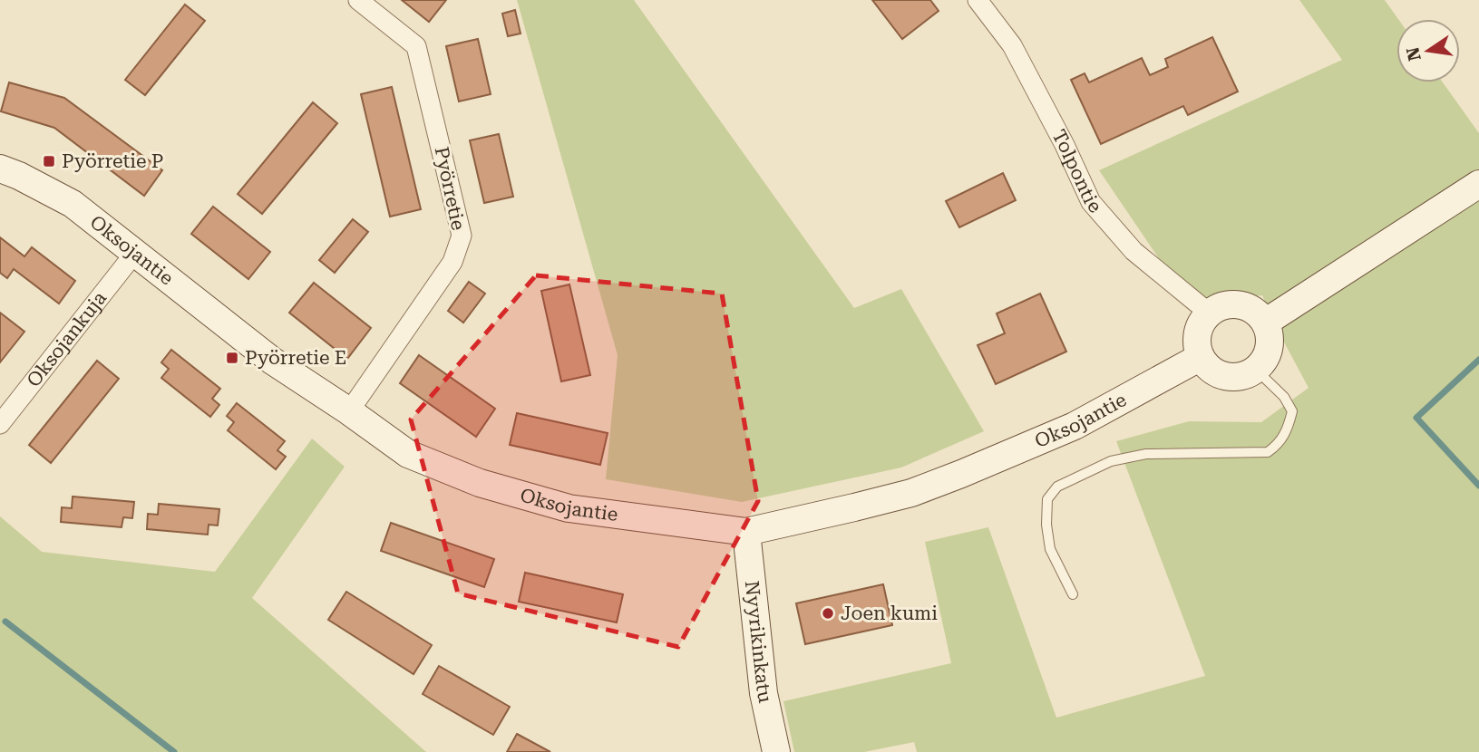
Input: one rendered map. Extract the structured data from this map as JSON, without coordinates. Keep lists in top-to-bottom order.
{
  "streets": {
    "street": [
      "Tolpontie",
      "Pyörretie",
      "Oksojantie",
      "Oksojankuja",
      "Nyyrikinkatu"
    ]
  },
  "crossings": [
    ["Tolpontie", "Oksojantie"],
    ["Pyörretie", "Oksojantie"],
    ["Oksojantie", "Oksojankuja"],
    ["Oksojantie", "Nyyrikinkatu"]
  ],
  "places": {
    "transit": ["Pyörretie P", "Pyörretie E"],
    "other": ["Joen kumi"]
  },
  "north": "left"
}
